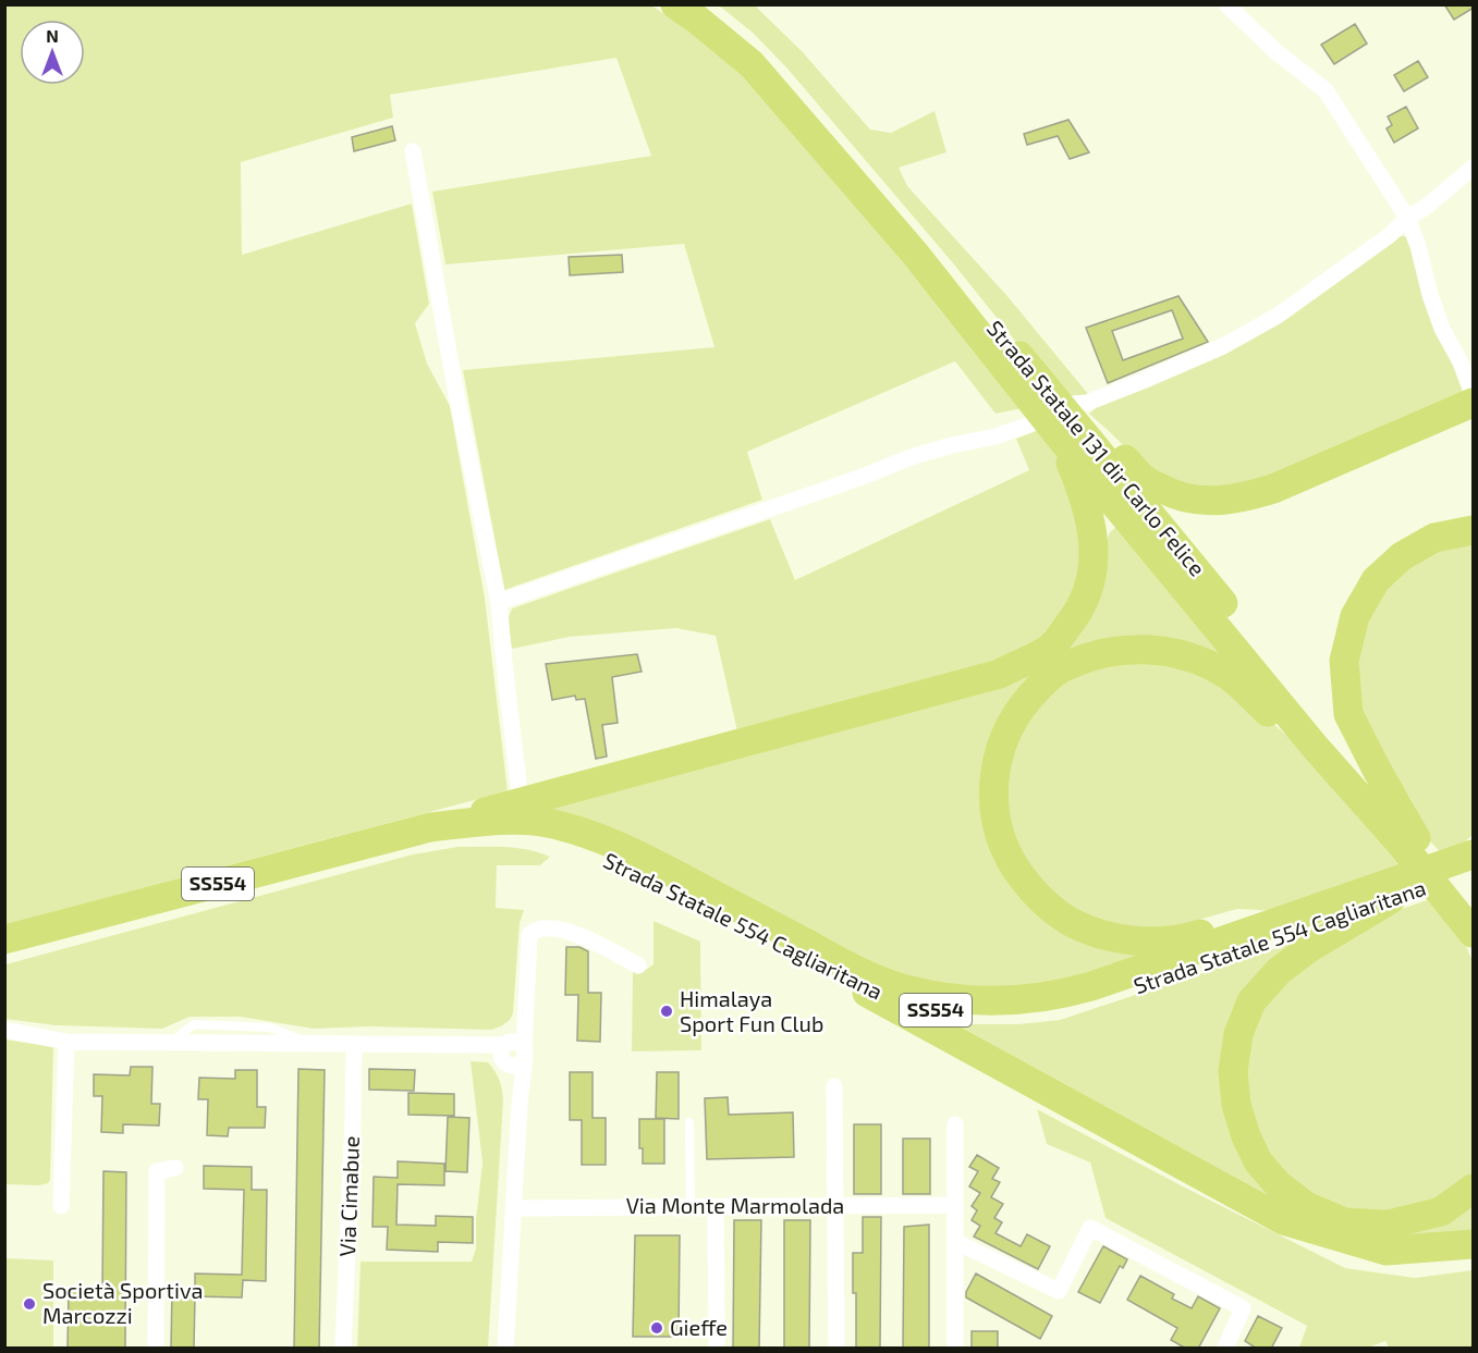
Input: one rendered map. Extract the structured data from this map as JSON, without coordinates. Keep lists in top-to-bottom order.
{
  "streets": {
    "highway": ["Strada Statale 131 dir Carlo Felice", "SS554", "Strada Statale 554 Cagliaritana"],
    "street": ["Via Cimabue", "Via Monte Marmolada"]
  },
  "crossings": [
    ["SS554", "Strada Statale 554 Cagliaritana"]
  ],
  "places": ["Himalaya Sport Fun Club", "Società Sportiva Marcozzi", "Gieffe"],
  "north": "top"
}
